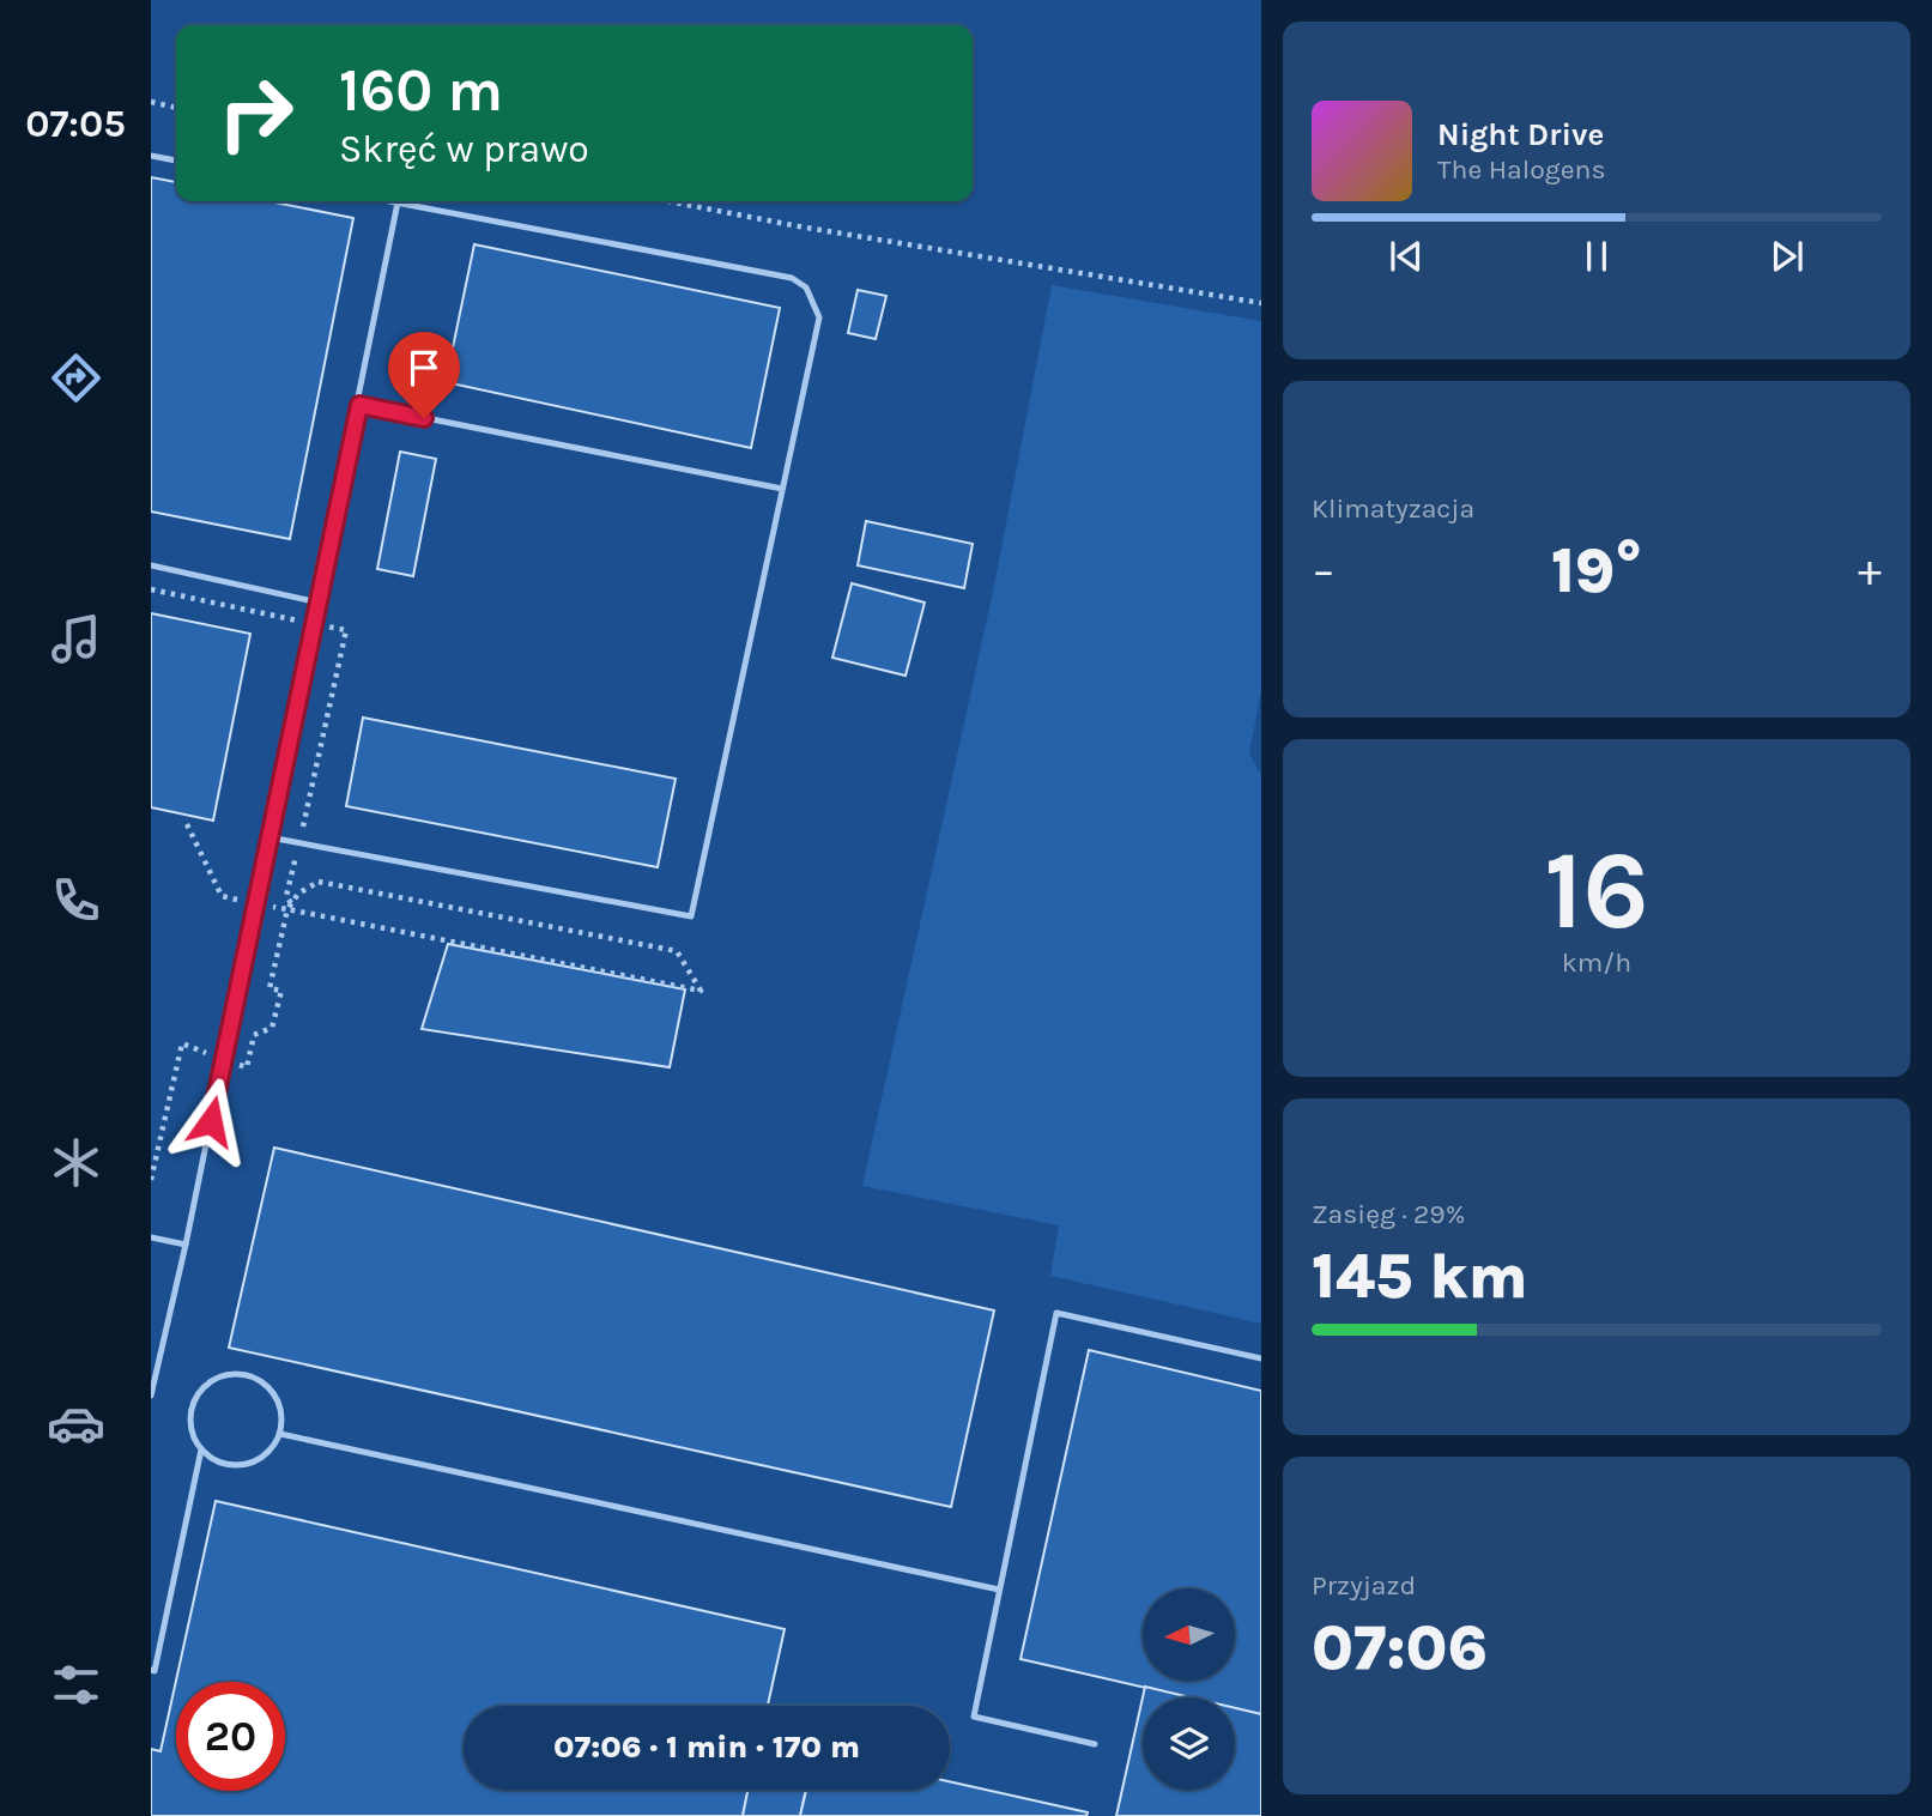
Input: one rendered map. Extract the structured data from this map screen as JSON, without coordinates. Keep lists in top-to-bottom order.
{
  "north": "left",
  "page": {
    "tabs": "07:05",
    "turn": ["160 m", "Skręć w prawo"],
    "song": ["Night Drive", "The Halogens"],
    "tile": [
      "Klimatyzacja",
      ["16", "km/h"],
      ["Zasięg · 29%", "145 km"],
      ["Przyjazd", "07:06"]
    ],
    "heat": ["−", "19°", "+"],
    "limit": "20",
    "trip": "07:06 · 1 min · 170 m"
  }
}
